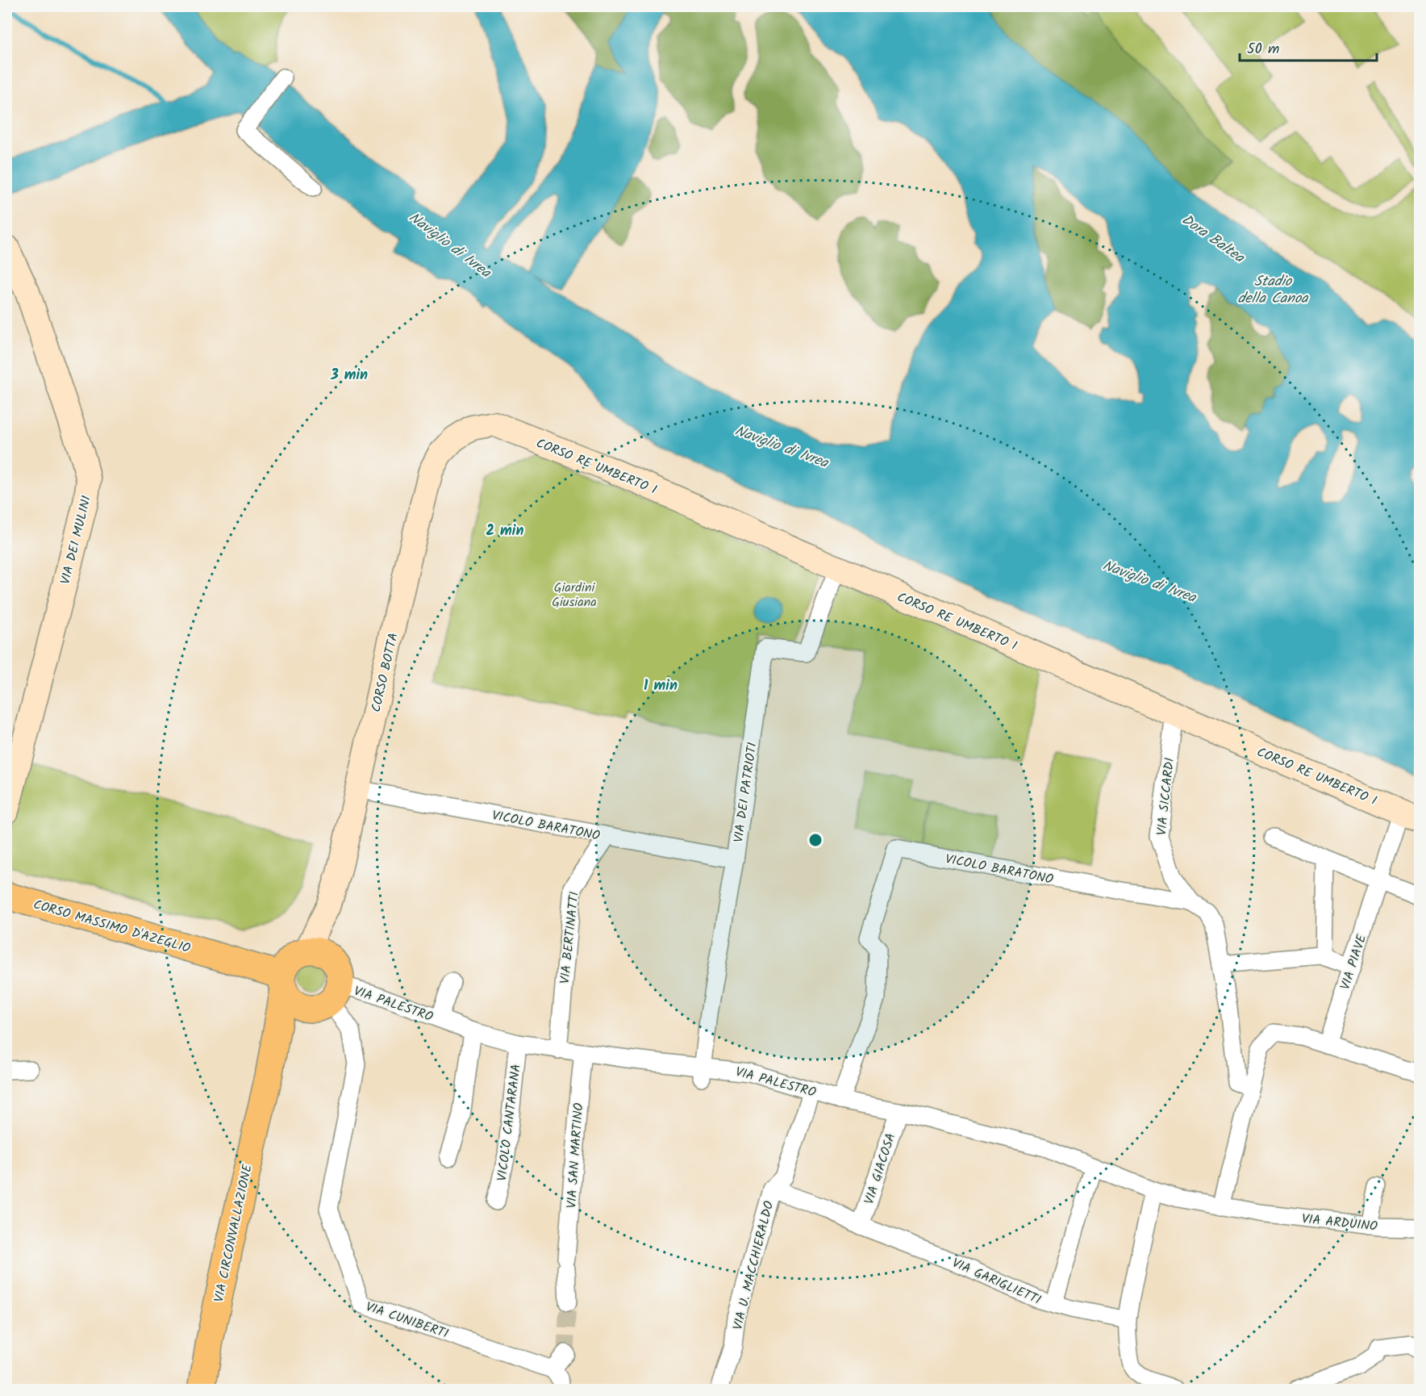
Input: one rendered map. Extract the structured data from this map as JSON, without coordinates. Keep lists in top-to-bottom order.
{
  "streets": {
    "main road": [
      "CORSO RE UMBERTO I",
      "VIA DEI MULINI",
      "CORSO BOTTA",
      "CORSO MASSIMO D'AZEGLIO",
      "VIA CIRCONVALLAZIONE"
    ],
    "street": [
      "VIA DEI PATRIOTI",
      "VIA SICCARDI",
      "VICOLO BARATONO",
      "VIA BERTINATTI",
      "VIA PIAVE",
      "VIA PALESTRO",
      "VICOLO CANTARANA",
      "VIA SAN MARTINO",
      "VIA GIACOSA",
      "VIA ARDUINO",
      "VIA U. MACCHIERALDO",
      "VIA GARIGLIETTI",
      "VIA CUNIBERTI"
    ]
  },
  "crossings": [
    ["CORSO RE UMBERTO I", "CORSO BOTTA"],
    ["CORSO RE UMBERTO I", "VIA DEI PATRIOTI"],
    ["CORSO RE UMBERTO I", "VIA SICCARDI"],
    ["CORSO RE UMBERTO I", "VIA PIAVE"],
    ["CORSO BOTTA", "VICOLO BARATONO"],
    ["CORSO BOTTA", "CORSO MASSIMO D'AZEGLIO"],
    ["CORSO BOTTA", "VIA PALESTRO"],
    ["CORSO BOTTA", "VIA CUNIBERTI"],
    ["VIA DEI PATRIOTI", "VICOLO BARATONO"],
    ["VIA DEI PATRIOTI", "VIA PALESTRO"],
    ["VIA SICCARDI", "VICOLO BARATONO"],
    ["VICOLO BARATONO", "VIA BERTINATTI"],
    ["VICOLO BARATONO", "VIA PALESTRO"],
    ["CORSO MASSIMO D'AZEGLIO", "VIA PALESTRO"],
    ["CORSO MASSIMO D'AZEGLIO", "VIA CUNIBERTI"],
    ["VIA BERTINATTI", "VIA PALESTRO"],
    ["VIA PALESTRO", "VICOLO CANTARANA"],
    ["VIA PALESTRO", "VIA SAN MARTINO"],
    ["VIA PALESTRO", "VIA GIACOSA"],
    ["VIA PALESTRO", "VIA ARDUINO"],
    ["VIA PALESTRO", "VIA U. MACCHIERALDO"],
    ["VIA PALESTRO", "VIA CUNIBERTI"],
    ["VIA GIACOSA", "VIA GARIGLIETTI"],
    ["VIA U. MACCHIERALDO", "VIA GARIGLIETTI"]
  ],
  "water": ["Dora Baltea", "Naviglio di Ivrea", "Stadio della Canoa"],
  "parks": ["Giardini Giusiana"],
  "scale_bar": "50 m",
  "rings": ["3 min", "2 min", "1 min"]
}
